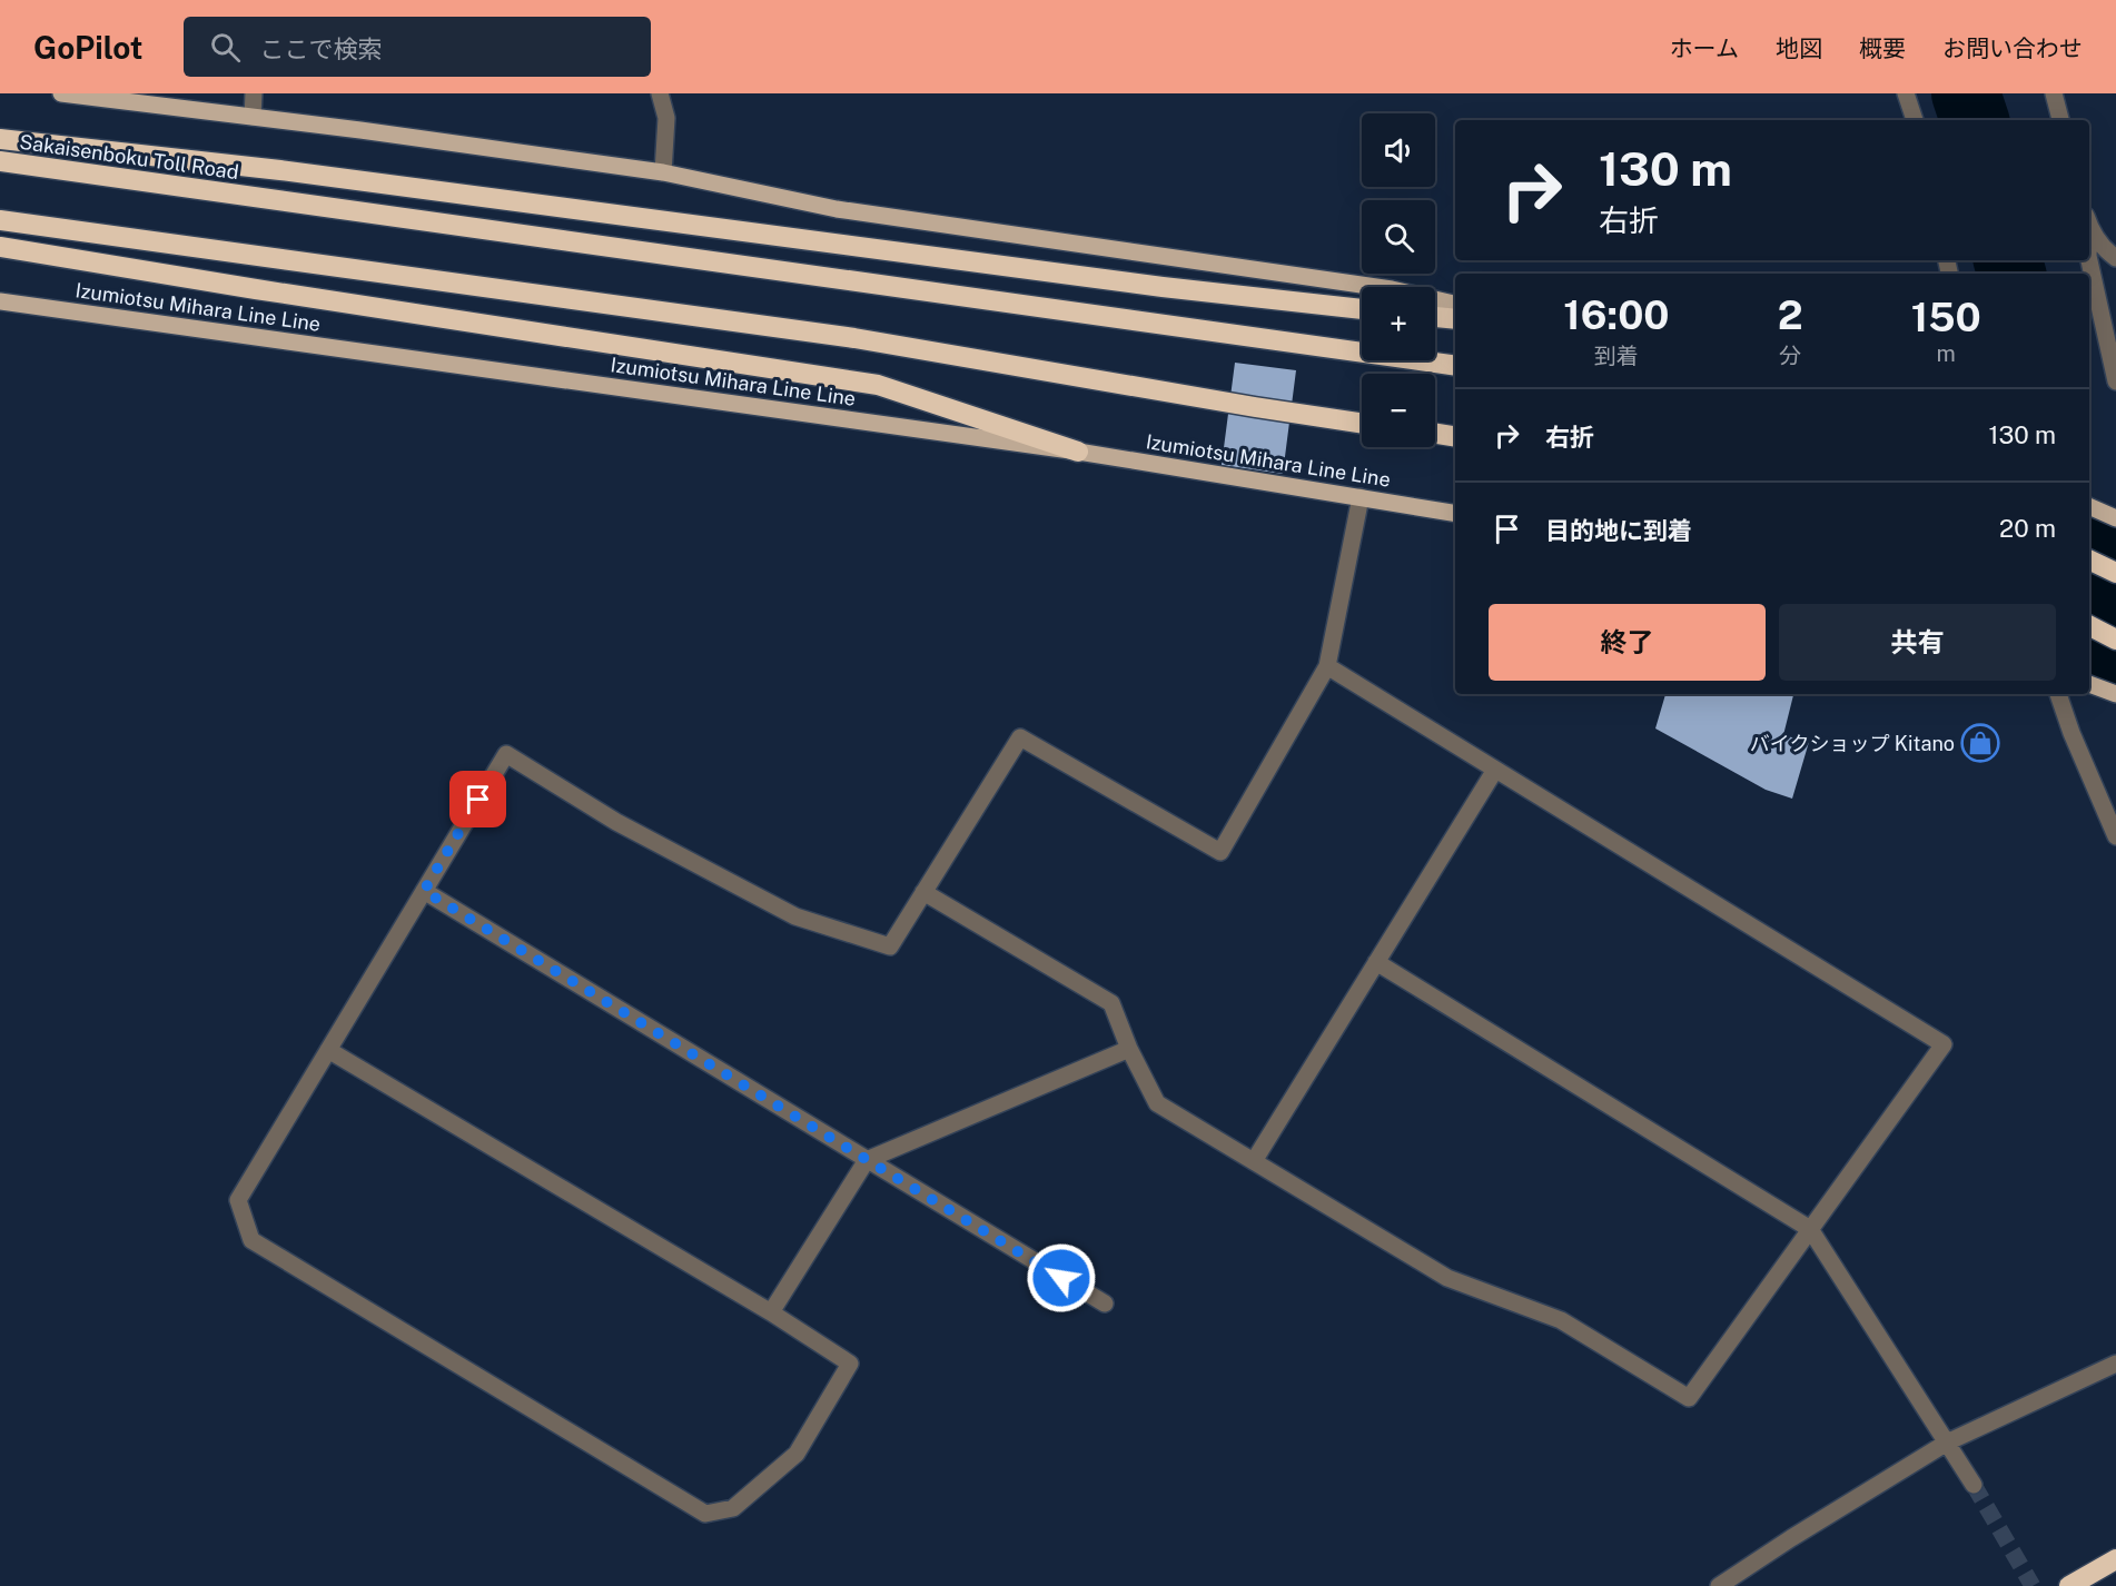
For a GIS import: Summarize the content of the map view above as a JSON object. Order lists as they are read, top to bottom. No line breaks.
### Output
{"streets":{"highway":["Sakaisenboku Toll Road"],"main road":["Izumiotsu Mihara Line Line"]},"places":{"shop":["バイクショップ Kitano"]},"page":{"header":"GoPilot","search":"ここで検索","nav":["ホーム","地図","概要","お問い合わせ"],"map_buttons":["+","−"],"turn":["130 m","右折"],"eta":["16:00","到着","2","分","150","m"],"list":[{"name":"右折","value":"130 m"},{"name":"目的地に到着","value":"20 m"}],"buttons":["終了","共有"]}}
